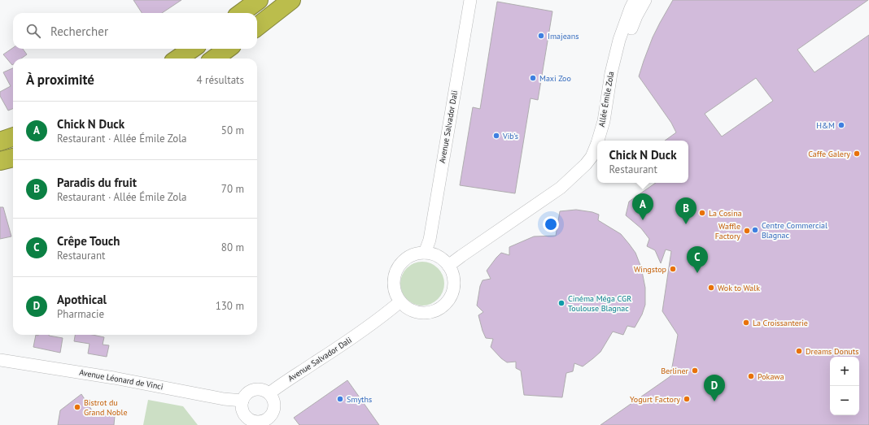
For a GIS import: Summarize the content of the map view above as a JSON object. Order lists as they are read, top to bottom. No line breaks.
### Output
{"streets":{"street":["Allée Émile Zola","Avenue Salvador Dali","Avenue Léonard de Vinci"]},"crossings":[["Allée Émile Zola","Avenue Salvador Dali"],["Avenue Salvador Dali","Avenue Léonard de Vinci"]],"places":["Imajeans","Maxi Zoo","H&M","Vib's","Caffe Galery","La Cosina","Centre Commercial Blagnac","Waffle Factory","Wingstop","Wok to Walk","Cinéma Méga CGR Toulouse Blagnac","La Croissanterie","Dreams Donuts","Berliner","Pokawa","Smyths","Yogurt Factory","Bistrot du Grand Noble"],"page":{"search":"Rechercher","heading":["À proximité","4 résultats"],"list":[{"mark":"A","name":"Chick N Duck","note":"Restaurant · Allée Émile Zola","value":"50 m"},{"mark":"B","name":"Paradis du fruit","note":"Restaurant · Allée Émile Zola","value":"70 m"},{"mark":"C","name":"Crêpe Touch","note":"Restaurant","value":"80 m"},{"mark":"D","name":"Apothical","note":"Pharmacie","value":"130 m"}],"popup":["Chick N Duck","Restaurant"],"pins":["A","B","C","D"],"map_buttons":["+","−"]}}
